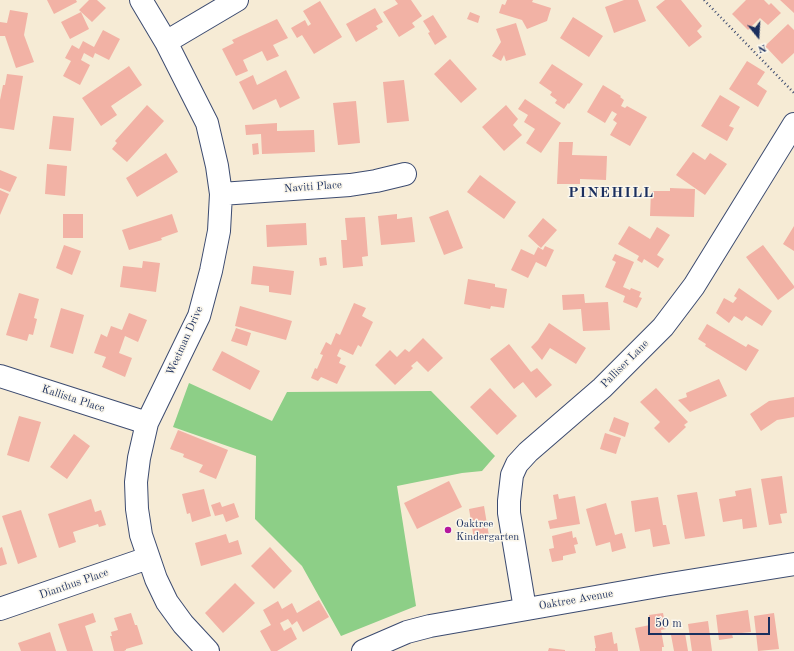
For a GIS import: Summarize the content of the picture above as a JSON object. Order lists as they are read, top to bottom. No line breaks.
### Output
{"streets":{"street":["Naviti Place","Weetman Drive","Palliser Lane","Kallista Place","Dianthus Place","Oaktree Avenue"]},"crossings":[["Naviti Place","Weetman Drive"],["Weetman Drive","Kallista Place"],["Weetman Drive","Dianthus Place"],["Palliser Lane","Oaktree Avenue"]],"districts":["PINEHILL"],"places":["Oaktree Kindergarten"],"scale_bar":"50 m","north":"bottom"}
